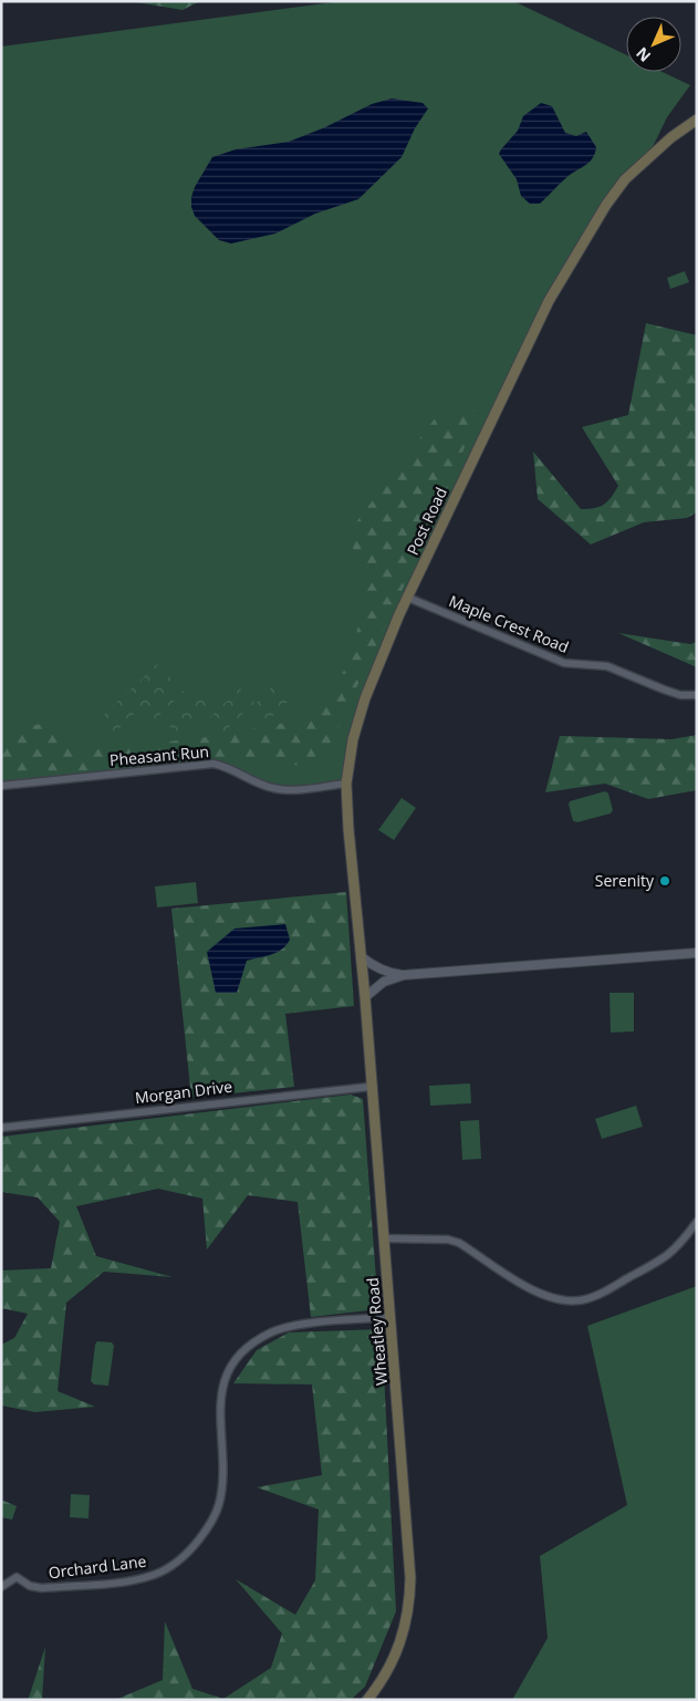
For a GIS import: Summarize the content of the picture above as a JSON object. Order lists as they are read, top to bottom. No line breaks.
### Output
{"streets":{"main road":["Post Road","Wheatley Road"],"street":["Maple Crest Road","Pheasant Run","Morgan Drive","Orchard Lane"]},"crossings":[["Post Road","Maple Crest Road"],["Post Road","Pheasant Run"],["Post Road","Wheatley Road"],["Morgan Drive","Wheatley Road"],["Wheatley Road","Orchard Lane"]],"places":["Serenity"],"north":"bottom left"}
